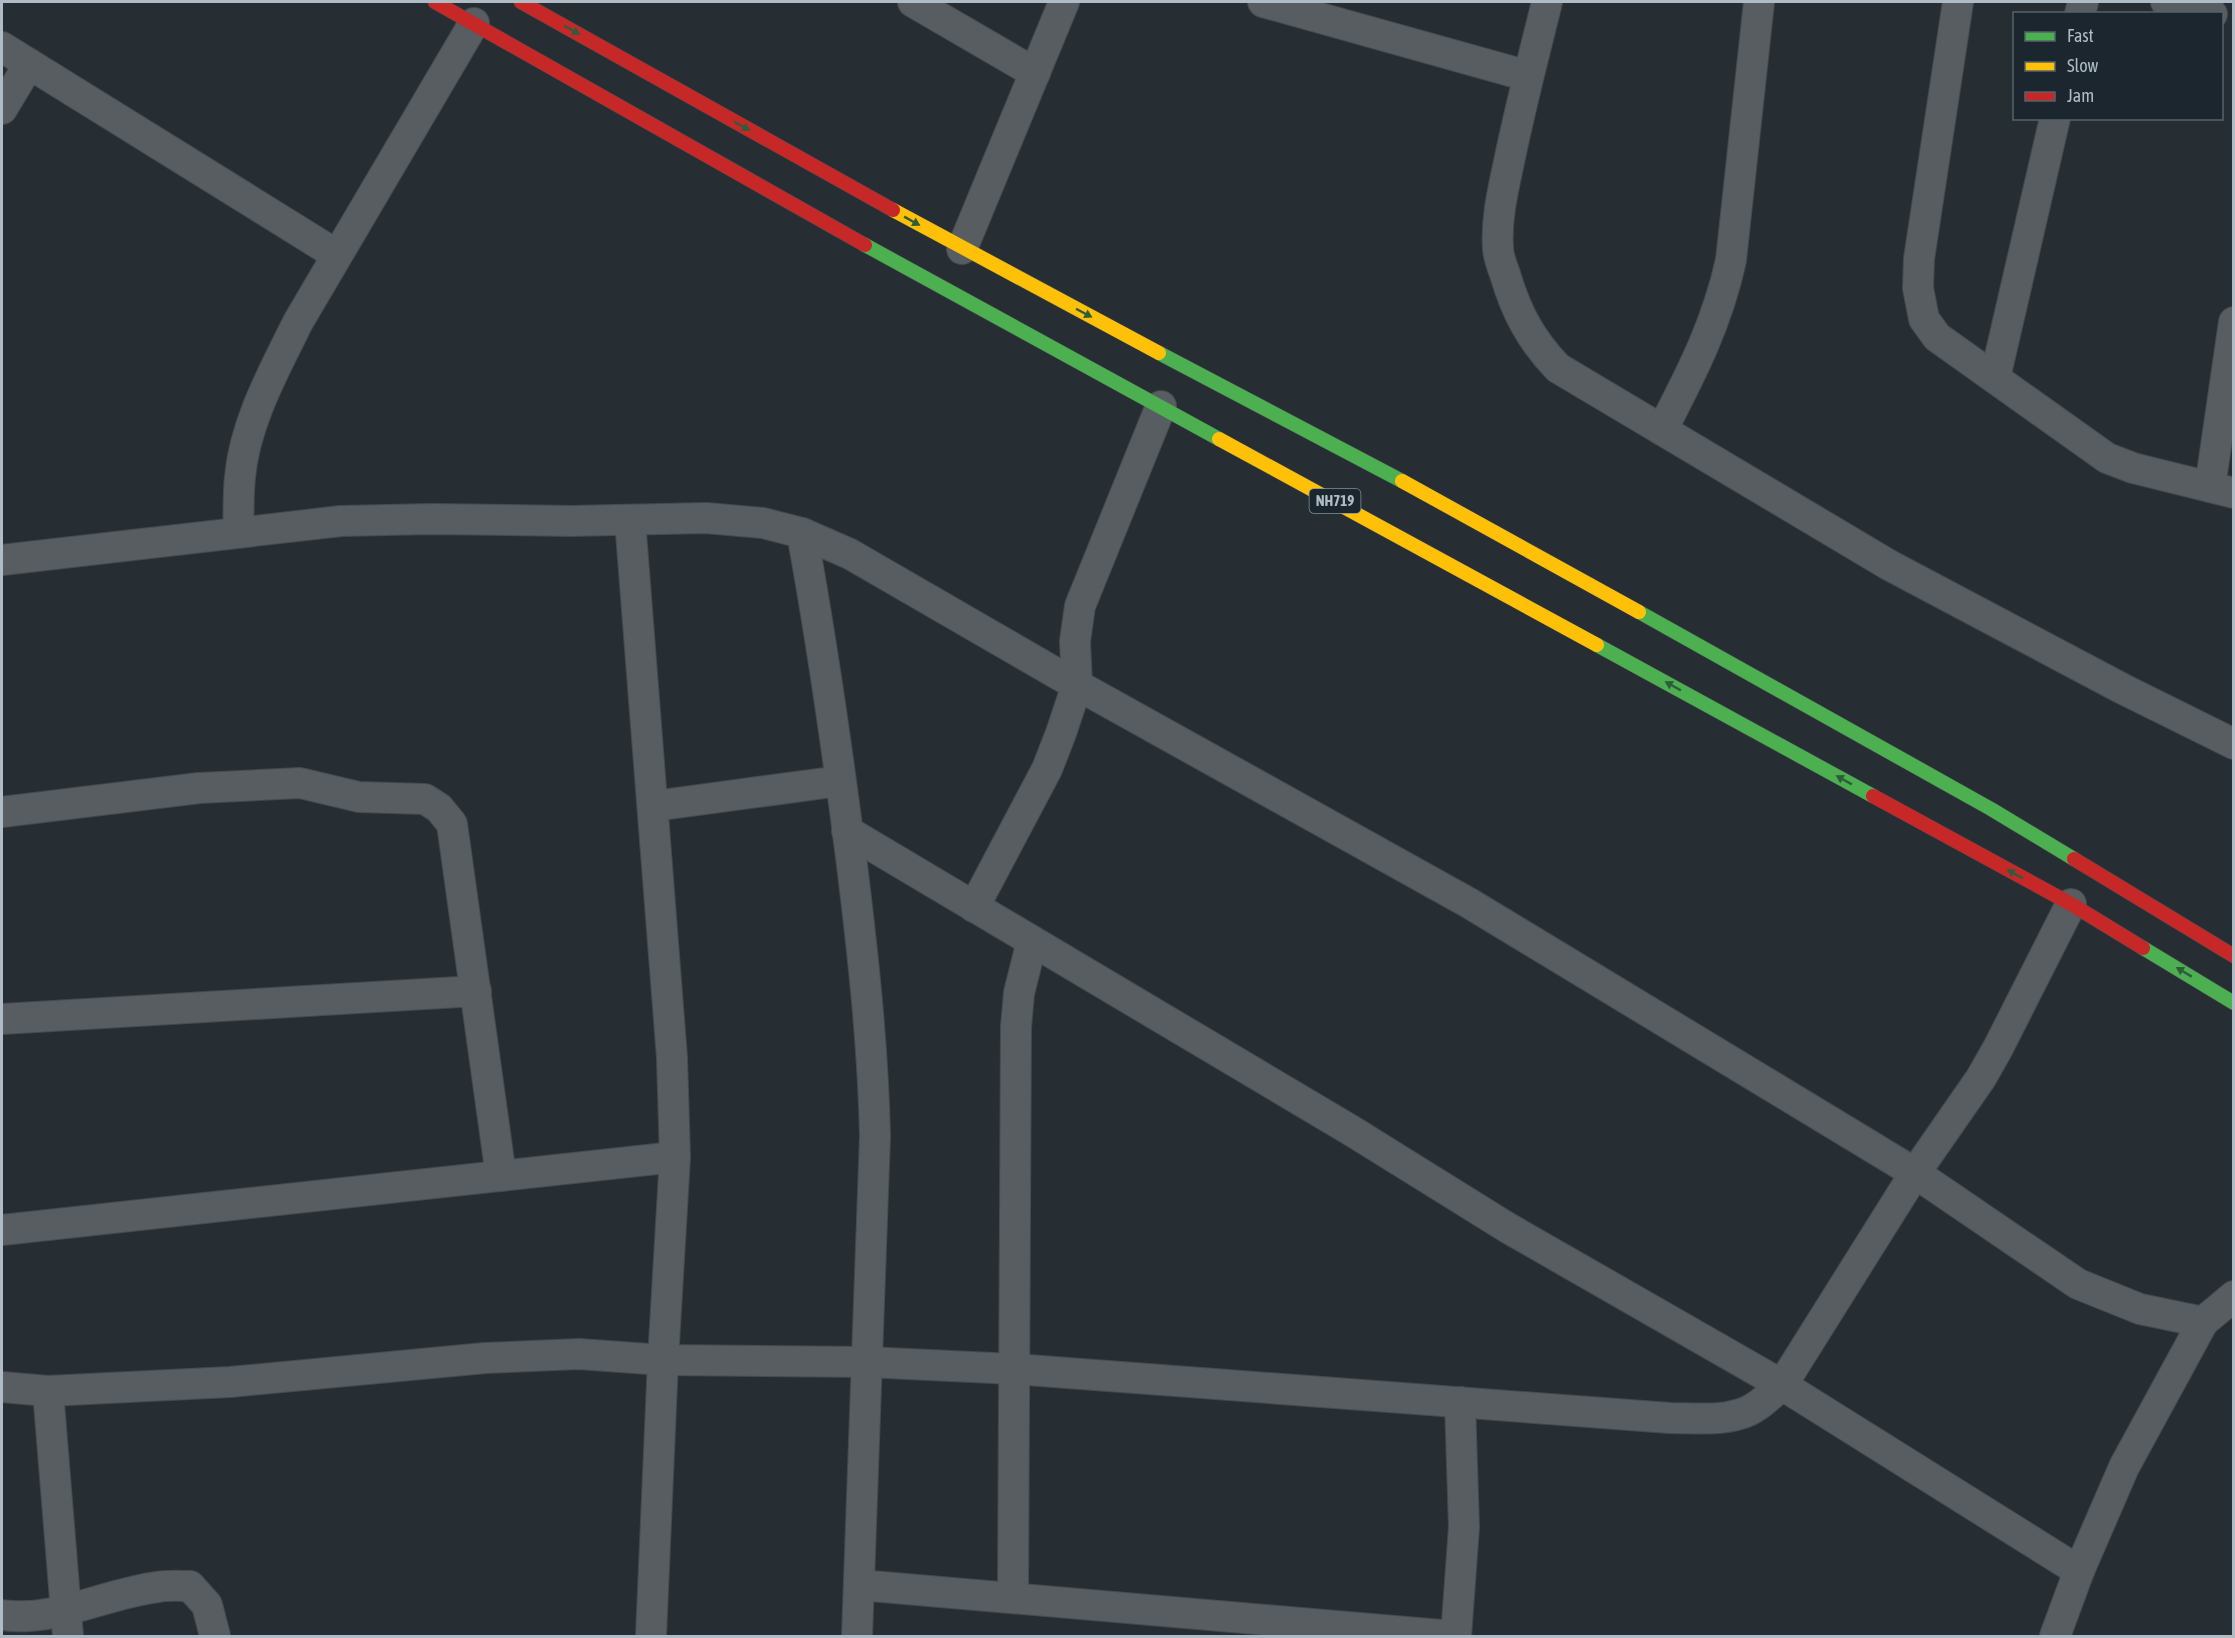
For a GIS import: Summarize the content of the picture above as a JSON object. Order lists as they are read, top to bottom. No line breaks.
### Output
{"streets":{"highway":["NH719"]},"legend":["Fast","Slow","Jam"]}
